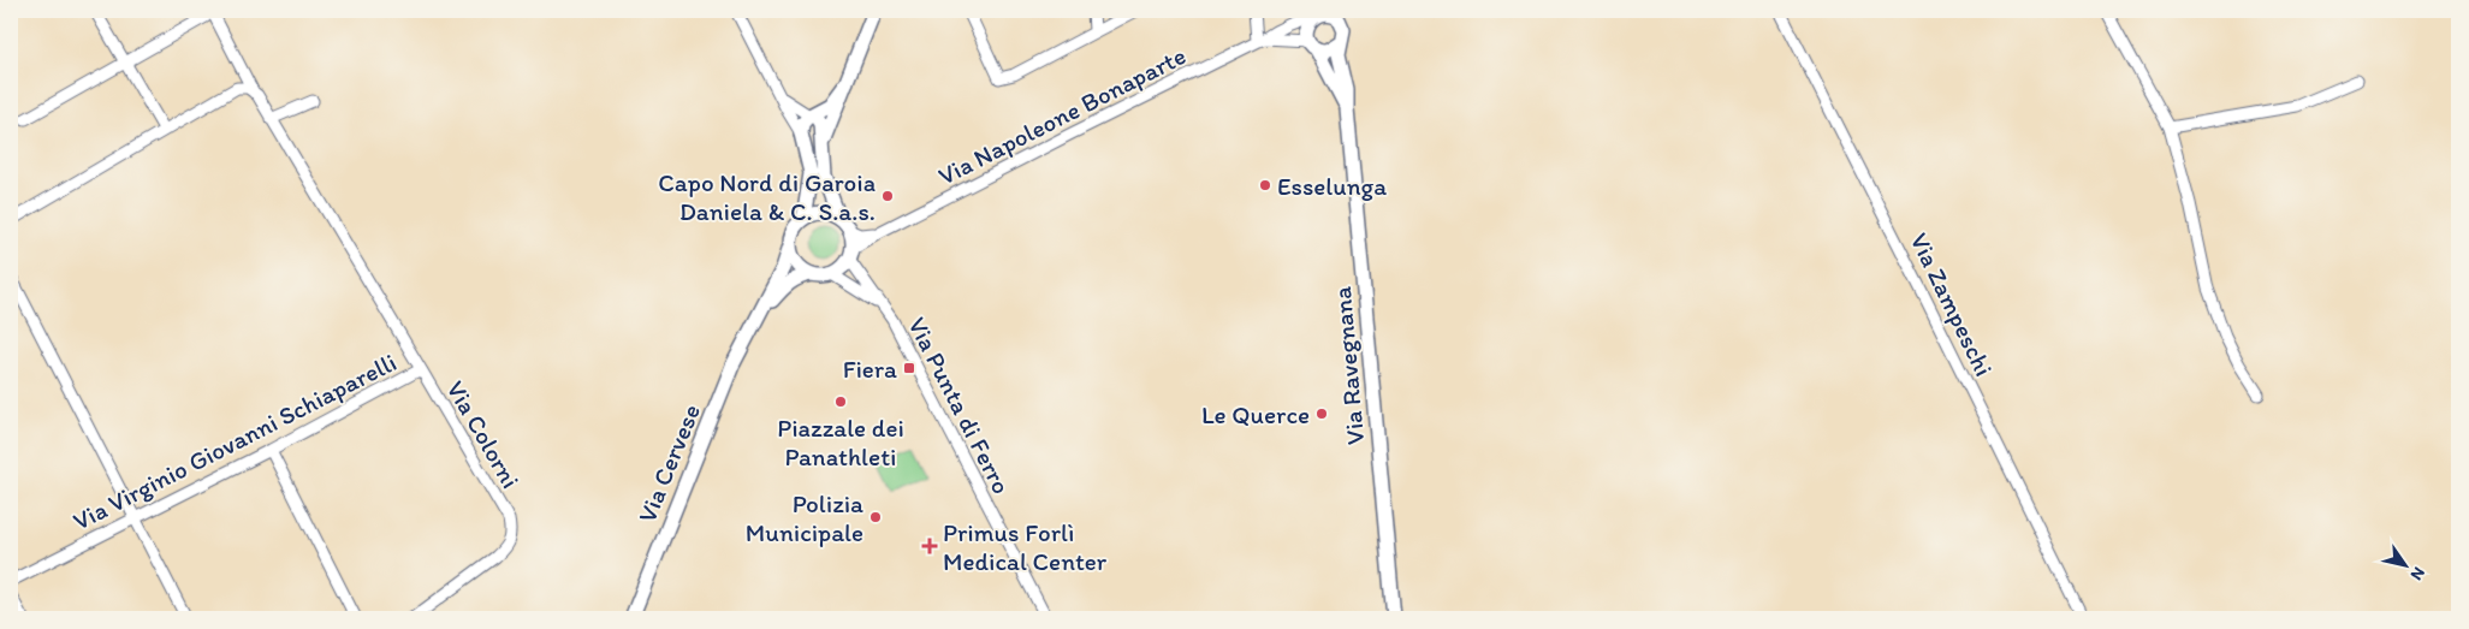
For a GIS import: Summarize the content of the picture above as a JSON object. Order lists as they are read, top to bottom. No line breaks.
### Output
{"streets":{"main road":["Via Ravegnana","Via Cervese"],"street":["Via Napoleone Bonaparte","Via Zampeschi","Via Punta di Ferro","Via Colorni","Via Virginio Giovanni Schiaparelli"]},"crossings":[["Via Napoleone Bonaparte","Via Ravegnana"],["Via Napoleone Bonaparte","Via Punta di Ferro"],["Via Napoleone Bonaparte","Via Cervese"],["Via Punta di Ferro","Via Cervese"],["Via Colorni","Via Virginio Giovanni Schiaparelli"]],"places":{"other":["Esselunga","Capo Nord di Garoia Daniela & C. S.a.s.","Piazzale dei Panathleti","Le Querce","Polizia Municipale"],"transit":["Fiera"],"health":["Primus Forlì Medical Center"]},"north":"bottom right"}
